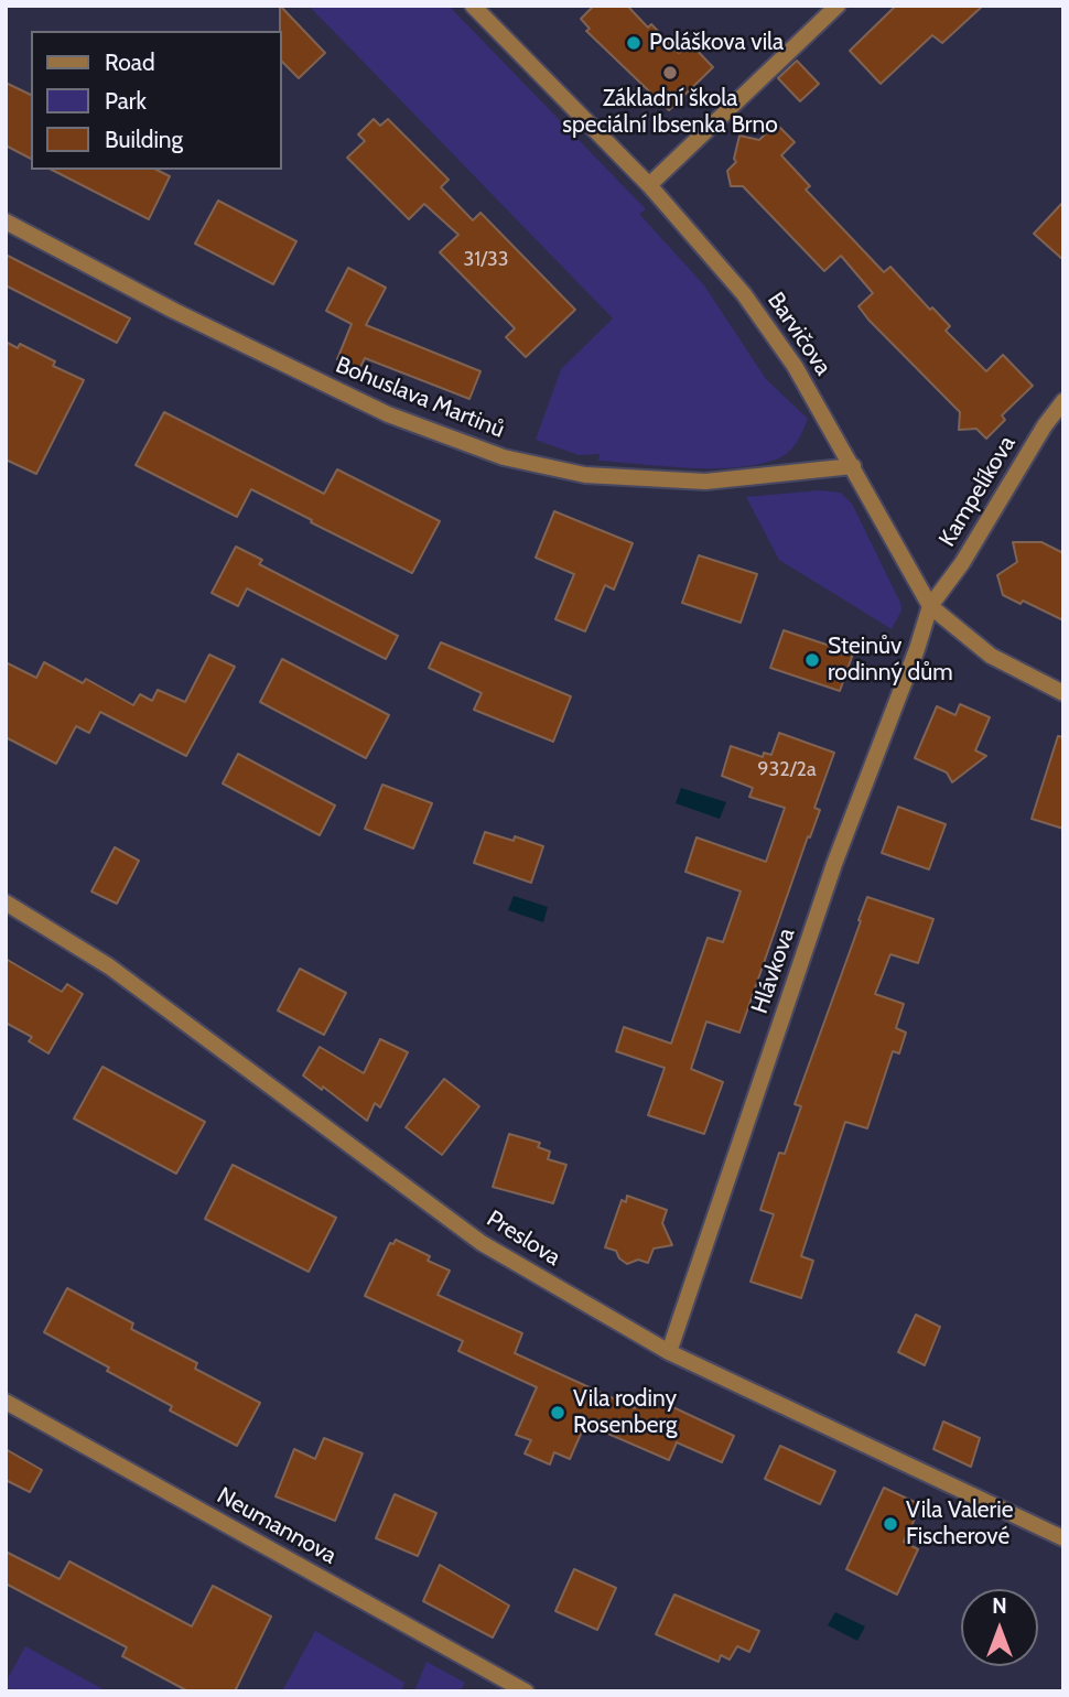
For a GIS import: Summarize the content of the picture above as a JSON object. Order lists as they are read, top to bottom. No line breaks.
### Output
{"streets":{"street":["Barvičova","Bohuslava Martinů","Kampelíkova","Hlávkova","Preslova","Neumannova"]},"crossings":[["Barvičova","Bohuslava Martinů"],["Barvičova","Kampelíkova"],["Barvičova","Hlávkova"],["Kampelíkova","Hlávkova"],["Hlávkova","Preslova"]],"places":["Poláškova vila","Základní škola speciální Ibsenka Brno","Steinův rodinný dům","Vila rodiny Rosenberg","Vila Valerie Fischerové"],"house_numbers":["31/33","932/2a"],"legend":["Road","Park","Building"],"north":"top"}
